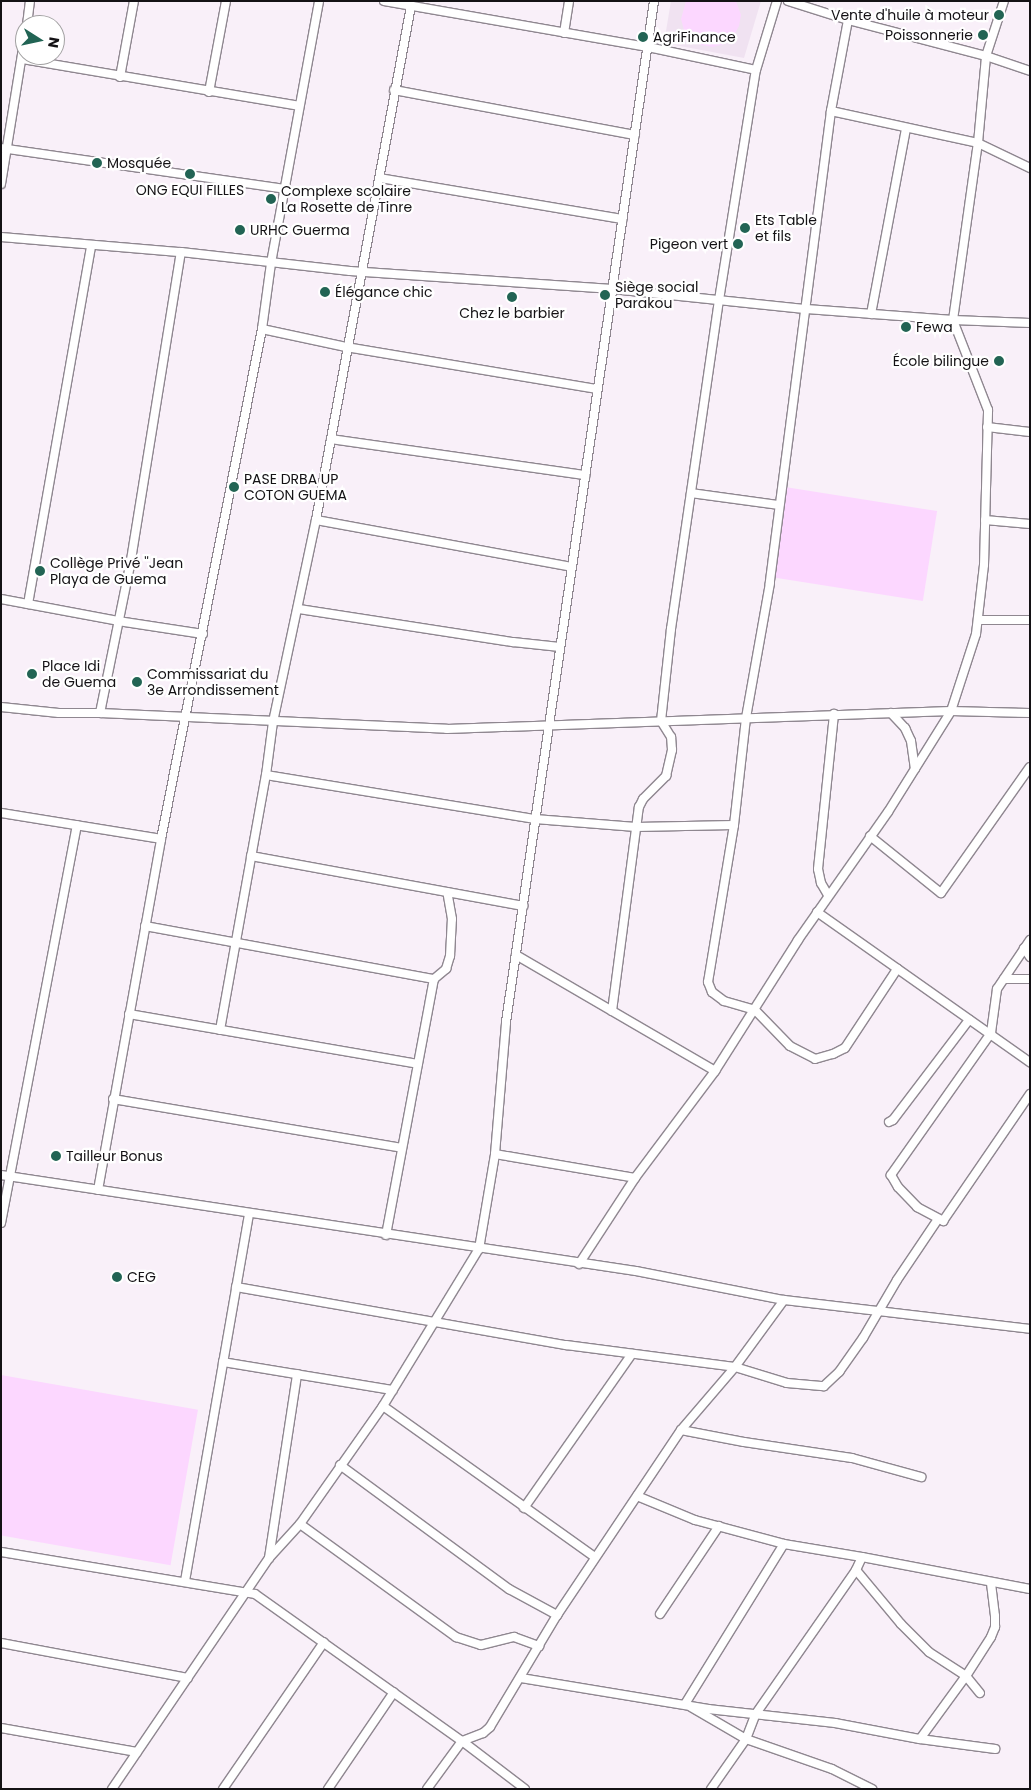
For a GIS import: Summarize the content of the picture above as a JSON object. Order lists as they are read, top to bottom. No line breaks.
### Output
{"places":["Vente d'huile à moteur","Poissonnerie","AgriFinance","Mosquée","ONG EQUI FILLES","Complexe scolaire La Rosette de Tinre","Ets Table et fils","URHC Guerma","Pigeon vert","Élégance chic","Siège social Parakou","Chez le barbier","Fewa","École bilingue","PASE DRBA UP COTON GUEMA","Collège Privé ''Jean Playa de Guema","Place Idi de Guema","Commissariat du 3e Arrondissement","Tailleur Bonus","CEG"],"north":"right"}
